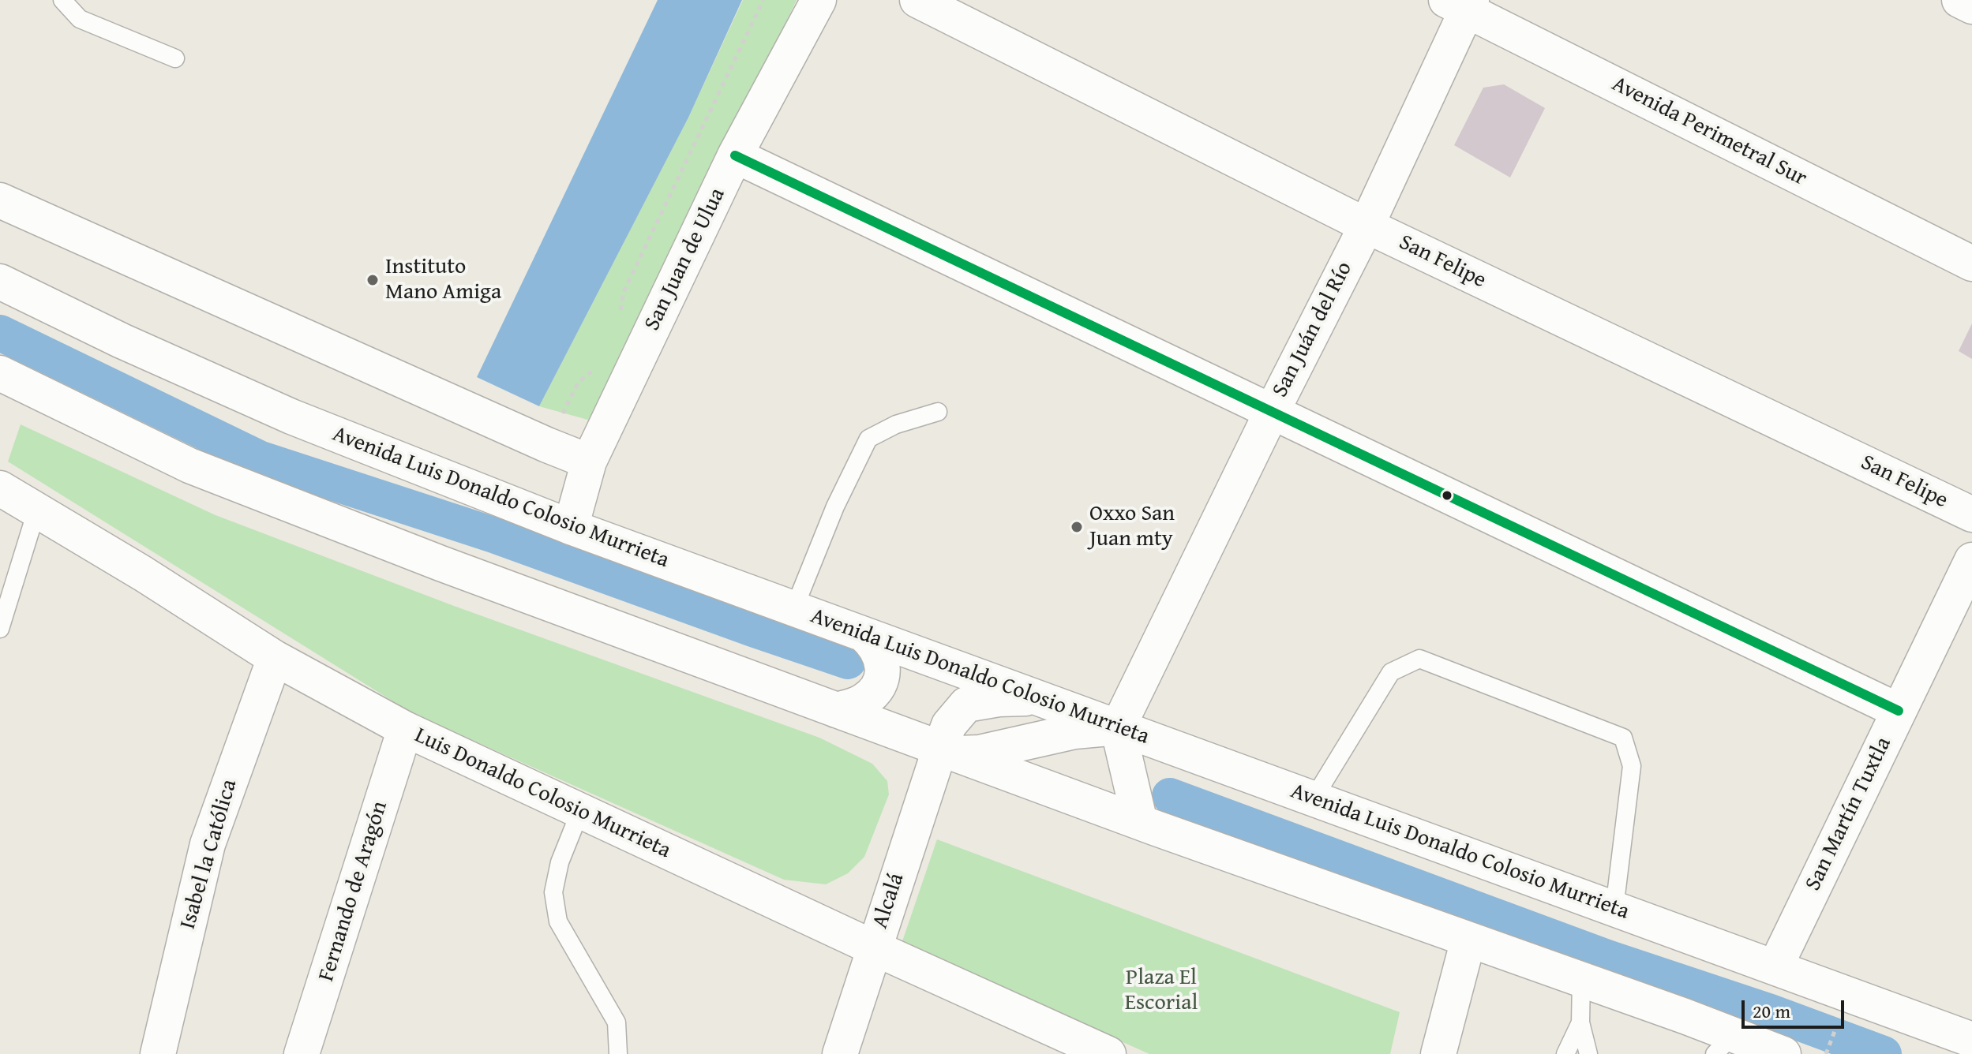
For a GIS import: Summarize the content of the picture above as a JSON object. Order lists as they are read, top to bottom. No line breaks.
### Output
{"streets":{"street":["Avenida Perimetral Sur","San Juan de Ulua","San Felipe","San Juán del Río","Avenida Luis Donaldo Colosio Murrieta","Luis Donaldo Colosio Murrieta","San Martín Tuxtla","Isabel la Católica","Fernando de Aragón","Alcalá"]},"crossings":[["Avenida Perimetral Sur","San Juán del Río"],["San Juan de Ulua","Avenida Luis Donaldo Colosio Murrieta"],["San Felipe","San Juán del Río"],["San Juán del Río","Avenida Luis Donaldo Colosio Murrieta"],["Avenida Luis Donaldo Colosio Murrieta","San Martín Tuxtla"],["Avenida Luis Donaldo Colosio Murrieta","Alcalá"],["Luis Donaldo Colosio Murrieta","Isabel la Católica"],["Luis Donaldo Colosio Murrieta","Fernando de Aragón"],["Luis Donaldo Colosio Murrieta","Alcalá"]],"parks":["Plaza El Escorial"],"places":["Instituto Mano Amiga","Oxxo San Juan mty"],"scale_bar":"20 m"}
